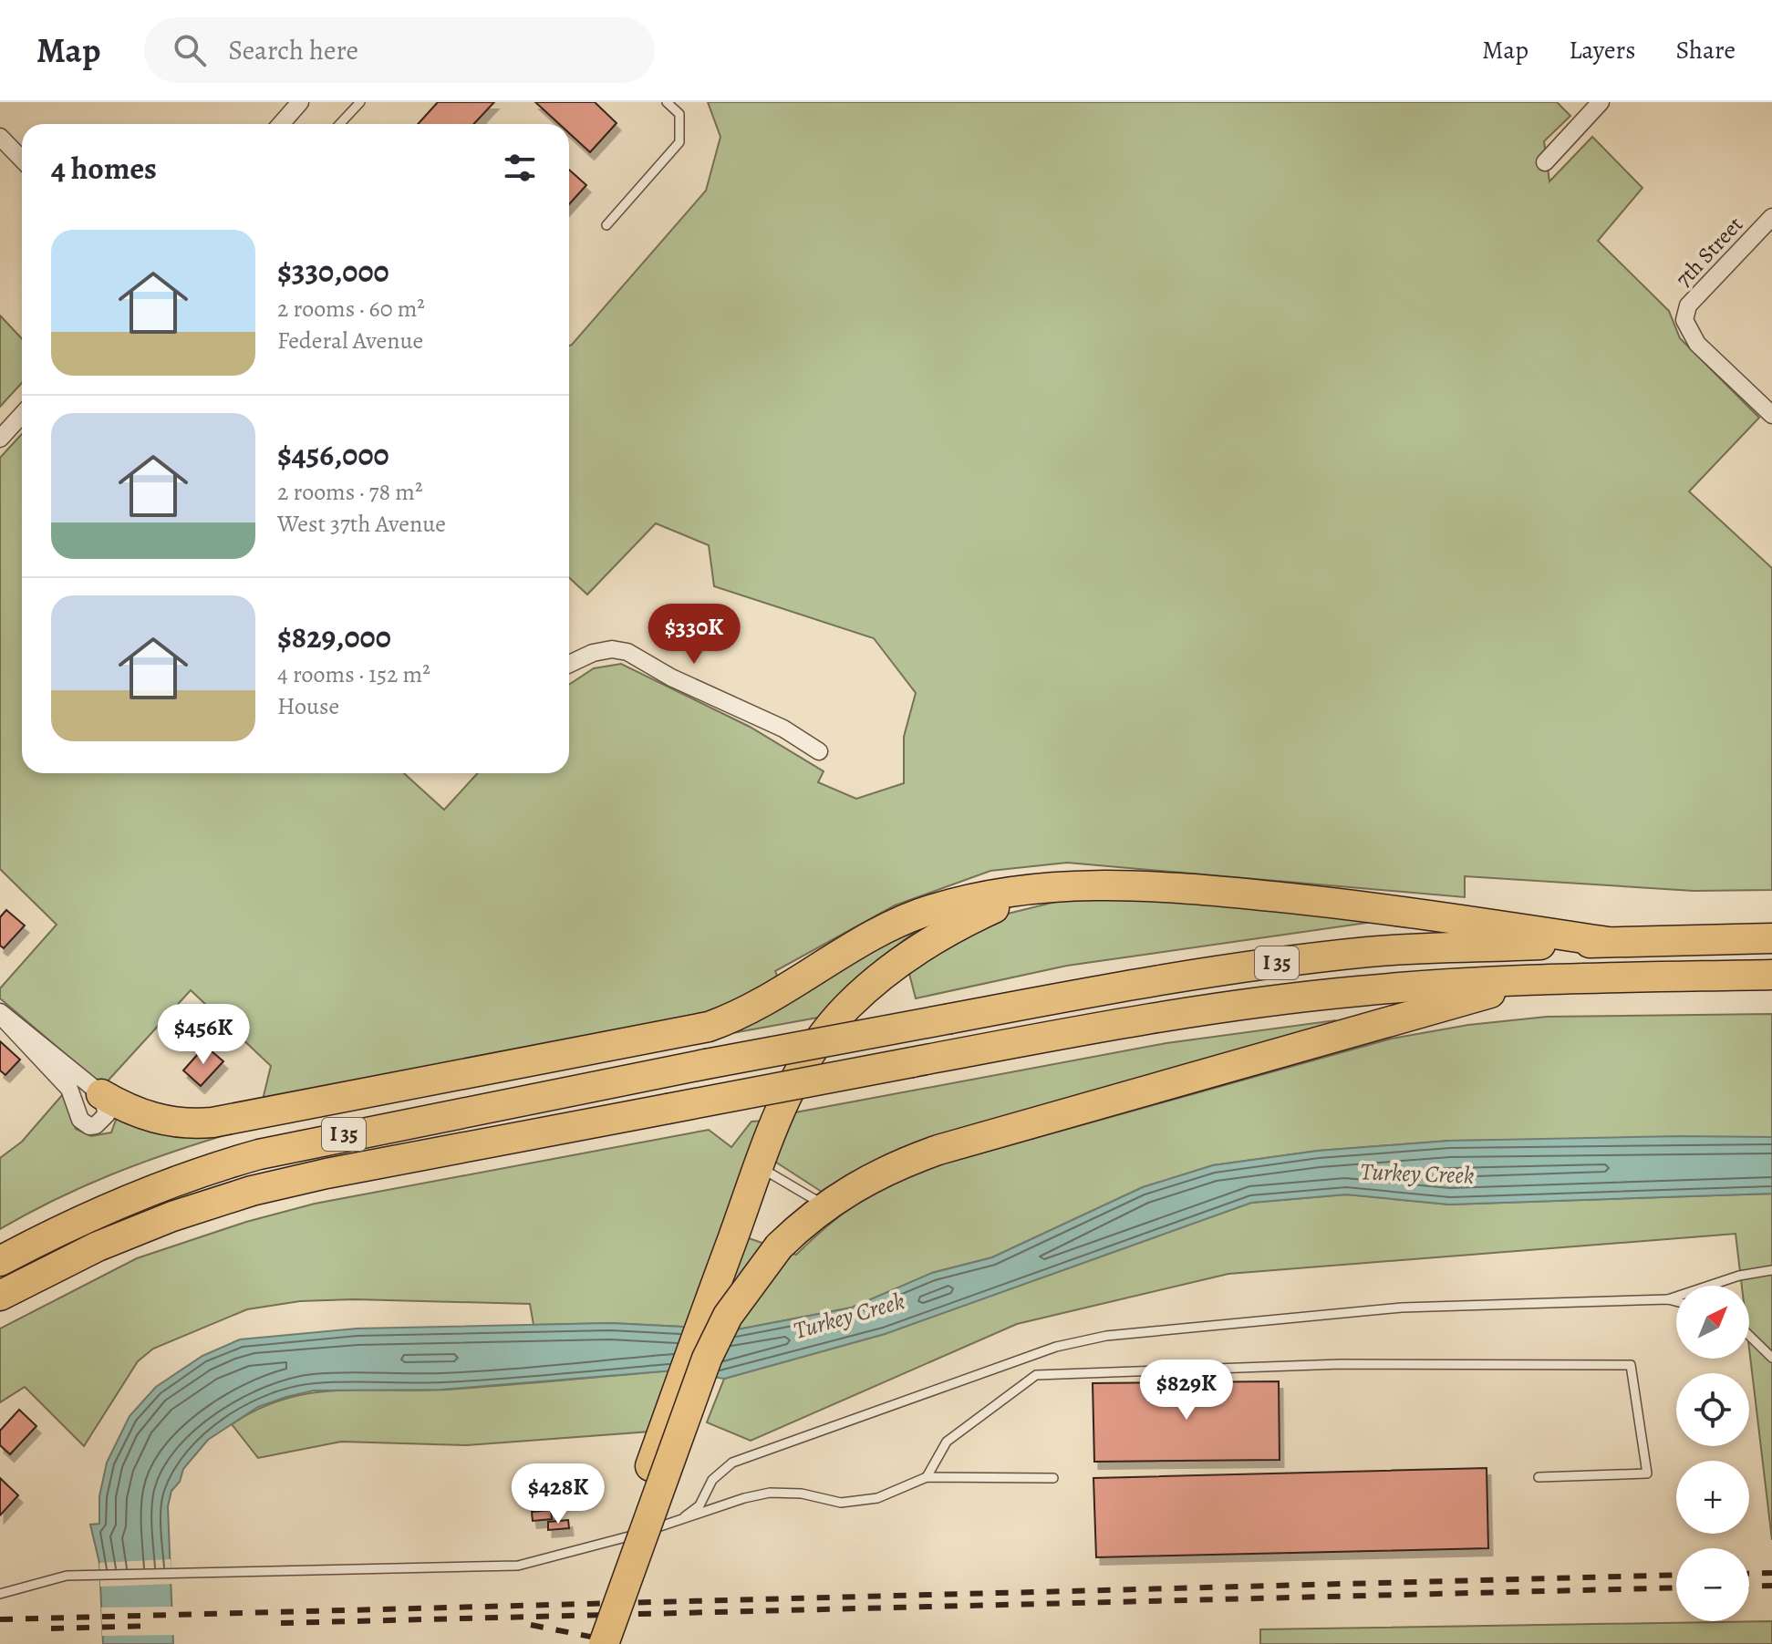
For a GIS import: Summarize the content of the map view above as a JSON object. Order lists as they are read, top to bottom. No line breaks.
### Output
{"streets":{"highway":["I 35"],"street":["7th Street"]},"water":["Turkey Creek"],"north":"top right","page":{"header":"Map","search":"Search here","nav":["Map","Layers","Share"],"heading":"4 homes","list":[{"name":"$330,000","note":"2 rooms · 60 m² · Federal Avenue"},{"name":"$456,000","note":"2 rooms · 78 m² · West 37th Avenue"},{"name":"$829,000","note":"4 rooms · 152 m² · House"}],"price":["$330K","$456K","$829K","$428K"],"map_buttons":["+","−"]}}
